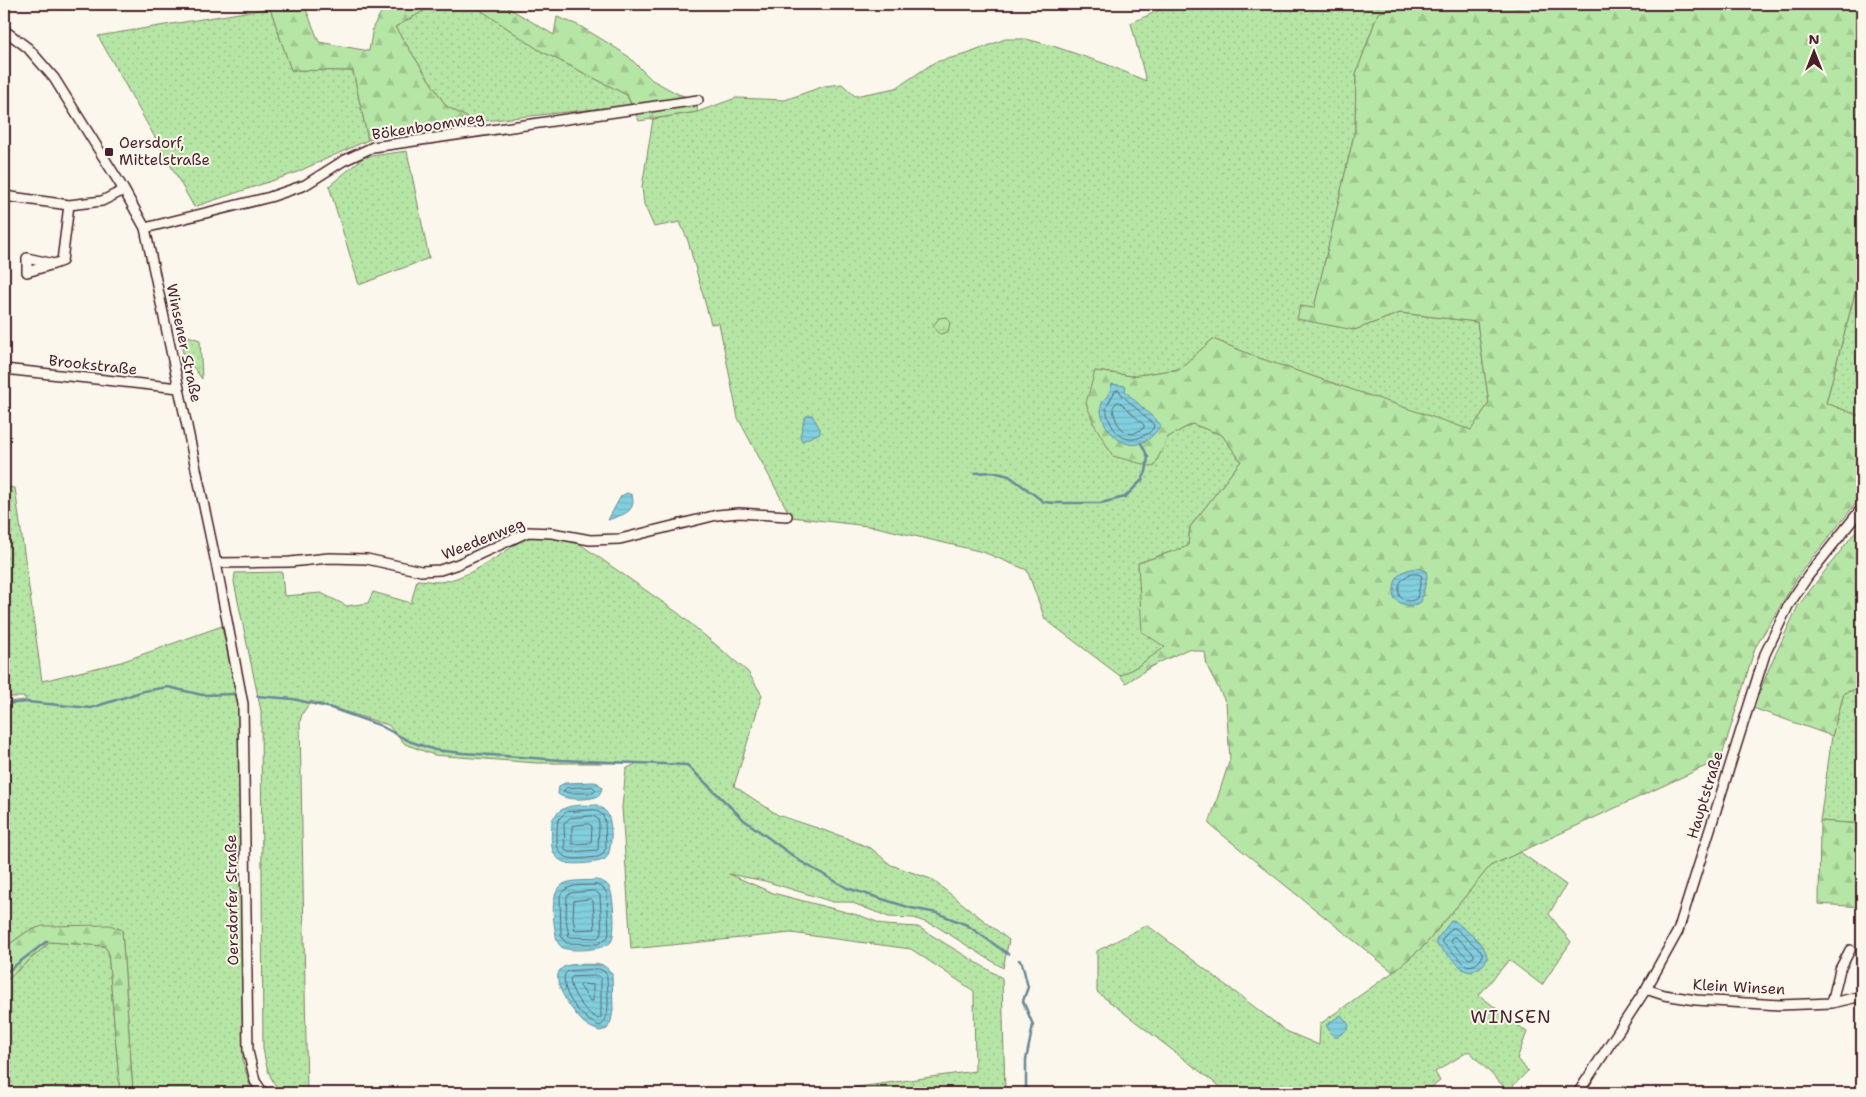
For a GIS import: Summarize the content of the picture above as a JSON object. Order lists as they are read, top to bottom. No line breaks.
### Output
{"streets":{"street":["Bökenboomweg","Winsener Straße","Brookstraße","Weedenweg","Hauptstraße","Oersdorfer Straße","Klein Winsen"]},"crossings":[["Bökenboomweg","Winsener Straße"],["Winsener Straße","Brookstraße"],["Winsener Straße","Weedenweg"],["Winsener Straße","Oersdorfer Straße"],["Hauptstraße","Klein Winsen"]],"districts":["WINSEN"],"places":{"transit":["Oersdorf, Mittelstraße"]},"north":"top"}
